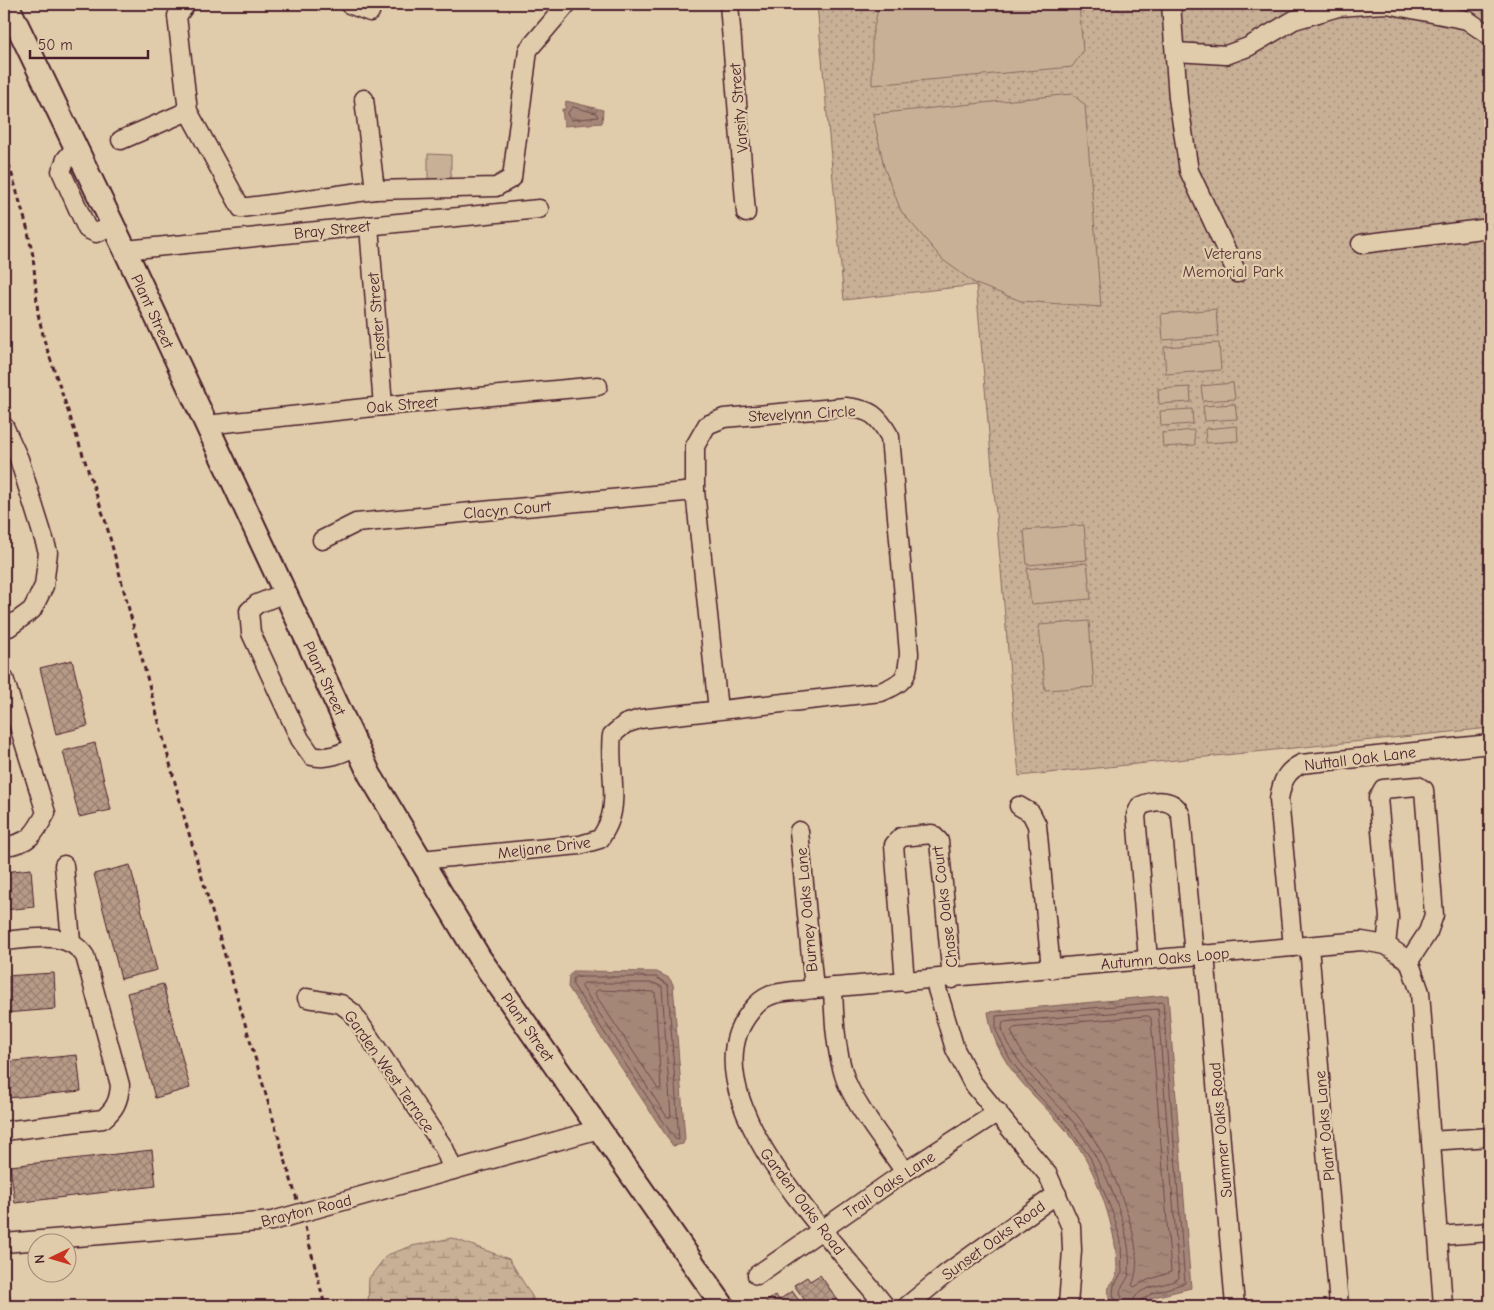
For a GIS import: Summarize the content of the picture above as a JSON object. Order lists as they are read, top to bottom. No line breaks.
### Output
{"streets":{"main road":["Plant Street"],"street":["Varsity Street","Bray Street","Foster Street","Oak Street","Stevelynn Circle","Clacyn Court","Nuttall Oak Lane","Meljane Drive","Chase Oaks Court","Burney Oaks Lane","Autumn Oaks Loop","Garden West Terrace","Plant Oaks Lane","Summer Oaks Road","Trail Oaks Lane","Garden Oaks Road","Brayton Road","Sunset Oaks Road"]},"crossings":[["Bray Street","Plant Street"],["Bray Street","Foster Street"],["Plant Street","Oak Street"],["Plant Street","Meljane Drive"],["Plant Street","Brayton Road"],["Foster Street","Oak Street"],["Stevelynn Circle","Clacyn Court"],["Stevelynn Circle","Meljane Drive"],["Nuttall Oak Lane","Autumn Oaks Loop"],["Nuttall Oak Lane","Plant Oaks Lane"],["Chase Oaks Court","Autumn Oaks Loop"],["Chase Oaks Court","Garden Oaks Road"],["Burney Oaks Lane","Garden Oaks Road"],["Autumn Oaks Loop","Plant Oaks Lane"],["Autumn Oaks Loop","Summer Oaks Road"],["Autumn Oaks Loop","Garden Oaks Road"],["Garden West Terrace","Brayton Road"],["Trail Oaks Lane","Garden Oaks Road"]],"parks":["Veterans Memorial Park"],"scale_bar":"50 m","north":"left"}
